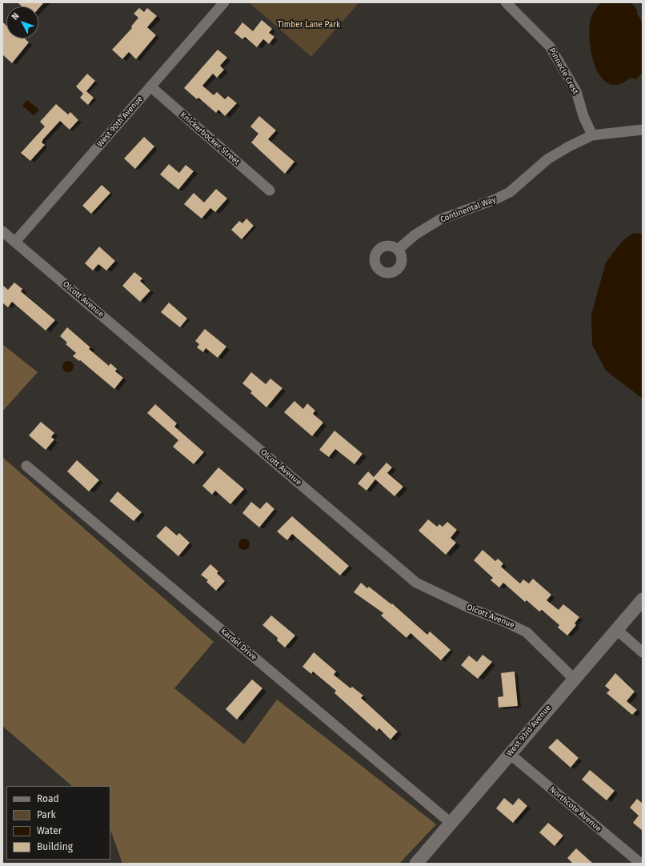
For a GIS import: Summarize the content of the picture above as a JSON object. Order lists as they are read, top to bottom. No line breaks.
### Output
{"streets":{"street":["Pinnacle Crest","West 90th Avenue","Knickerbocker Street","Continental Way","Olcott Avenue","Kardel Drive","West 93rd Avenue","Northcote Avenue"]},"crossings":[["Pinnacle Crest","Continental Way"],["West 90th Avenue","Knickerbocker Street"],["West 90th Avenue","Olcott Avenue"],["Olcott Avenue","West 93rd Avenue"],["Kardel Drive","West 93rd Avenue"],["West 93rd Avenue","Northcote Avenue"]],"parks":["Timber Lane Park"],"legend":["Road","Park","Water","Building"],"north":"top left"}
